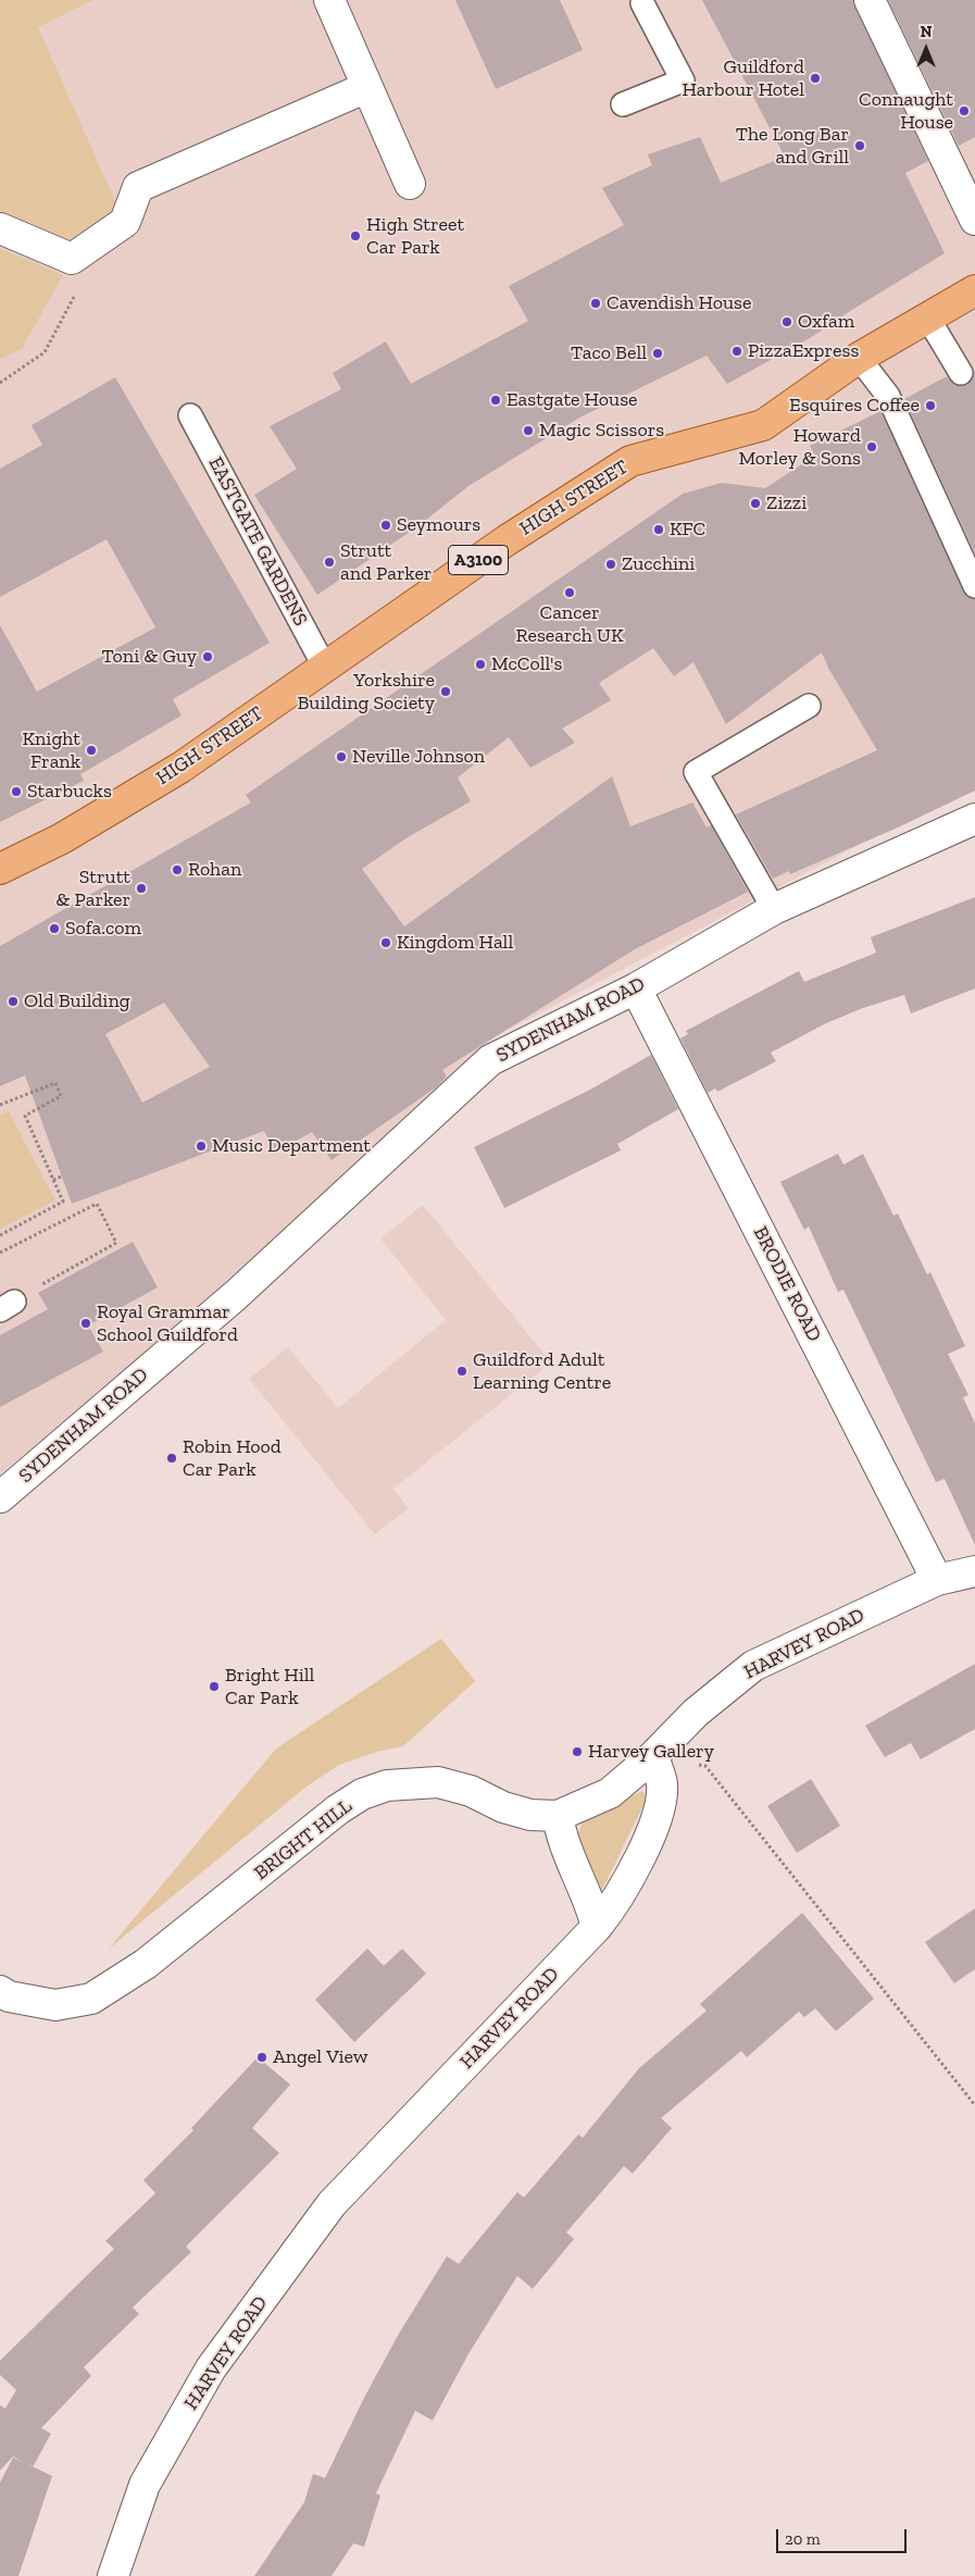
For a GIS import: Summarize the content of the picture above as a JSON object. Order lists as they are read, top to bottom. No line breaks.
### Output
{"streets":{"main road":["HIGH STREET","A3100"],"street":["SYDENHAM ROAD","BRODIE ROAD","HARVEY ROAD","BRIGHT HILL"],"lane":["EASTGATE GARDENS"]},"crossings":[["HIGH STREET","EASTGATE GARDENS"],["SYDENHAM ROAD","BRODIE ROAD"],["BRODIE ROAD","HARVEY ROAD"],["HARVEY ROAD","BRIGHT HILL"]],"places":["Guildford Harbour Hotel","Connaught House","The Long Bar and Grill","High Street Car Park","Cavendish House","Oxfam","PizzaExpress","Taco Bell","Eastgate House","Esquires Coffee","Magic Scissors","Howard Morley & Sons","Zizzi","Seymours","KFC","Strutt and Parker","Zucchini","Cancer Research UK","Toni & Guy","McColl's","Yorkshire Building Society","Knight Frank","Neville Johnson","Starbucks","Rohan","Strutt & Parker","Sofa.com","Kingdom Hall","Old Building","Music Department","Royal Grammar School Guildford","Guildford Adult Learning Centre","Robin Hood Car Park","Bright Hill Car Park","Harvey Gallery","Angel View"],"scale_bar":"20 m","north":"top"}
